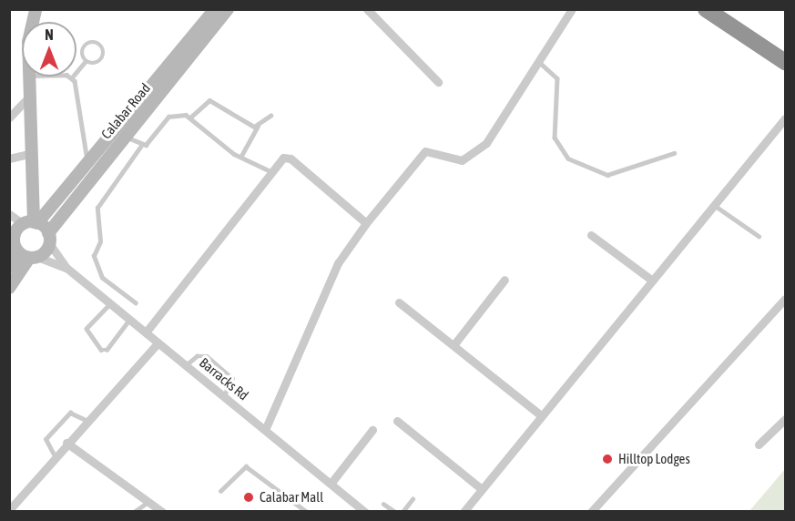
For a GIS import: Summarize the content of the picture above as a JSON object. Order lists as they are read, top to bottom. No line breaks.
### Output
{"streets":{"main road":["Calabar Road"],"street":["Barracks Rd"]},"crossings":[["Calabar Road","Barracks Rd"]],"places":["Hilltop Lodges","Calabar Mall"],"north":"top"}
